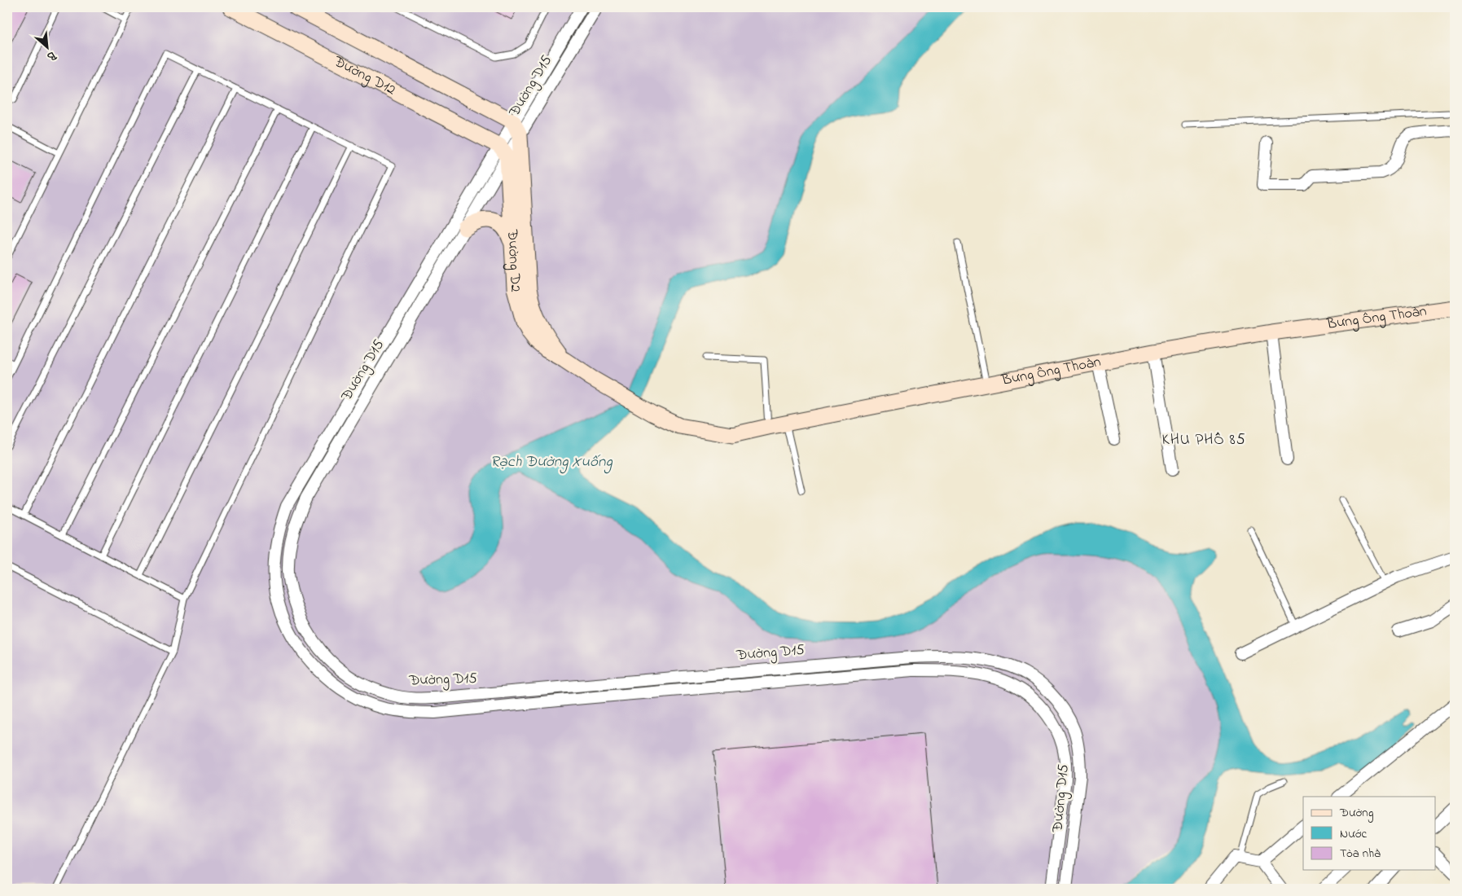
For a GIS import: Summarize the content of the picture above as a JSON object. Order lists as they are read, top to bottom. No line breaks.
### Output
{"streets":{"street":["Đường D12","Đường D15","Đường D2","Bưng Ông Thoàn"]},"crossings":[["Đường D12","Đường D15"],["Đường D12","Đường D2"],["Đường D15","Đường D2"],["Đường D2","Bưng Ông Thoàn"]],"districts":["KHU PHỐ 85"],"water":["Rạch Đường Xuống"],"legend":["Đường","Nước","Tòa nhà"],"north":"bottom right"}
